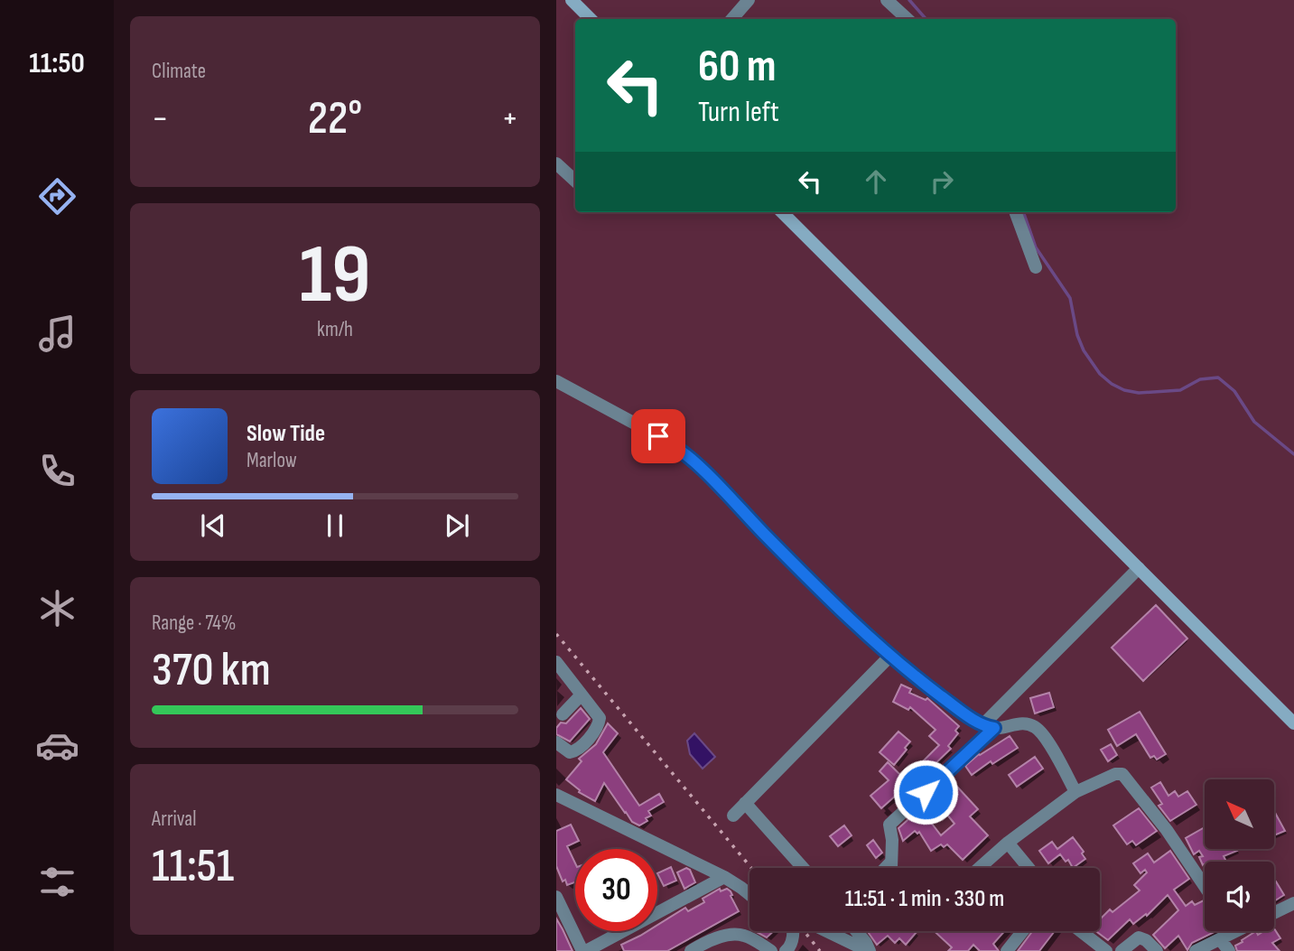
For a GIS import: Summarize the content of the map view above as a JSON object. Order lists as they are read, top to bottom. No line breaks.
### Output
{"north":"top left","page":{"tabs":"11:50","tile":["Climate",["19","km/h"],["Range · 74%","370 km"],["Arrival","11:51"]],"turn":["60 m","Turn left"],"heat":["−","22°","+"],"song":["Slow Tide","Marlow"],"limit":"30","trip":"11:51 · 1 min · 330 m"}}
